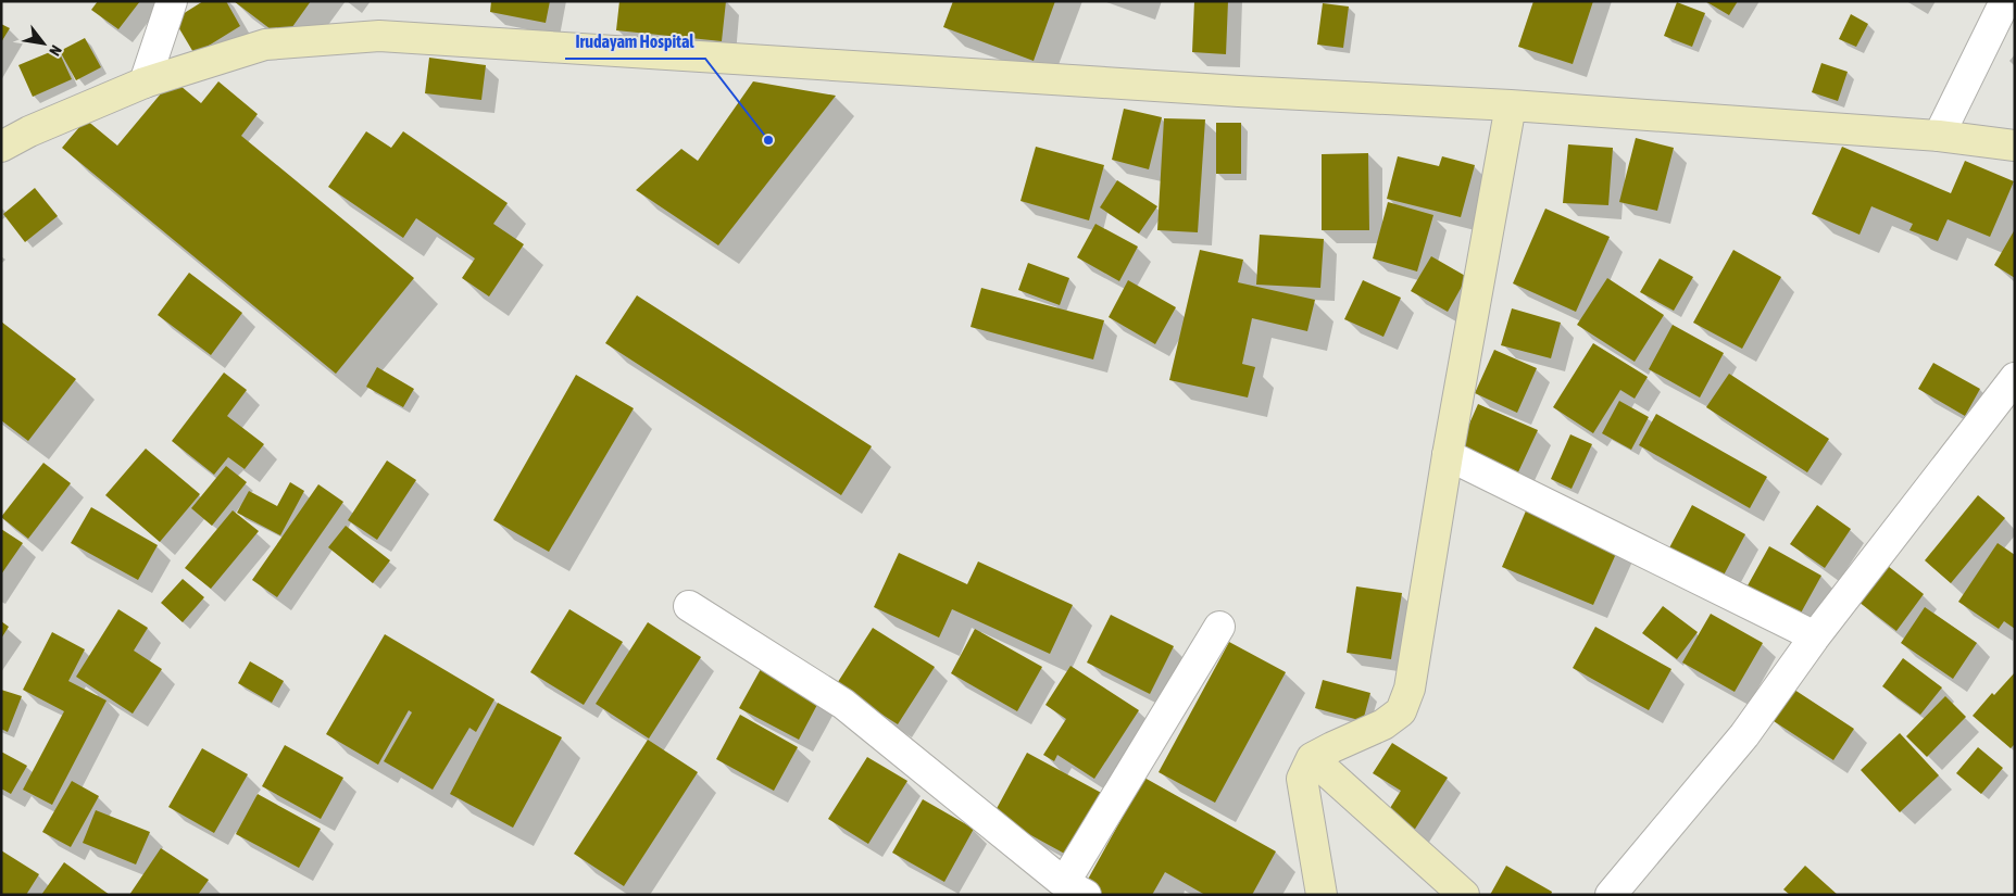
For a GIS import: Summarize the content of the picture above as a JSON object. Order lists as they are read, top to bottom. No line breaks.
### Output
{"places":["Irudayam Hospital"],"north":"bottom right"}
